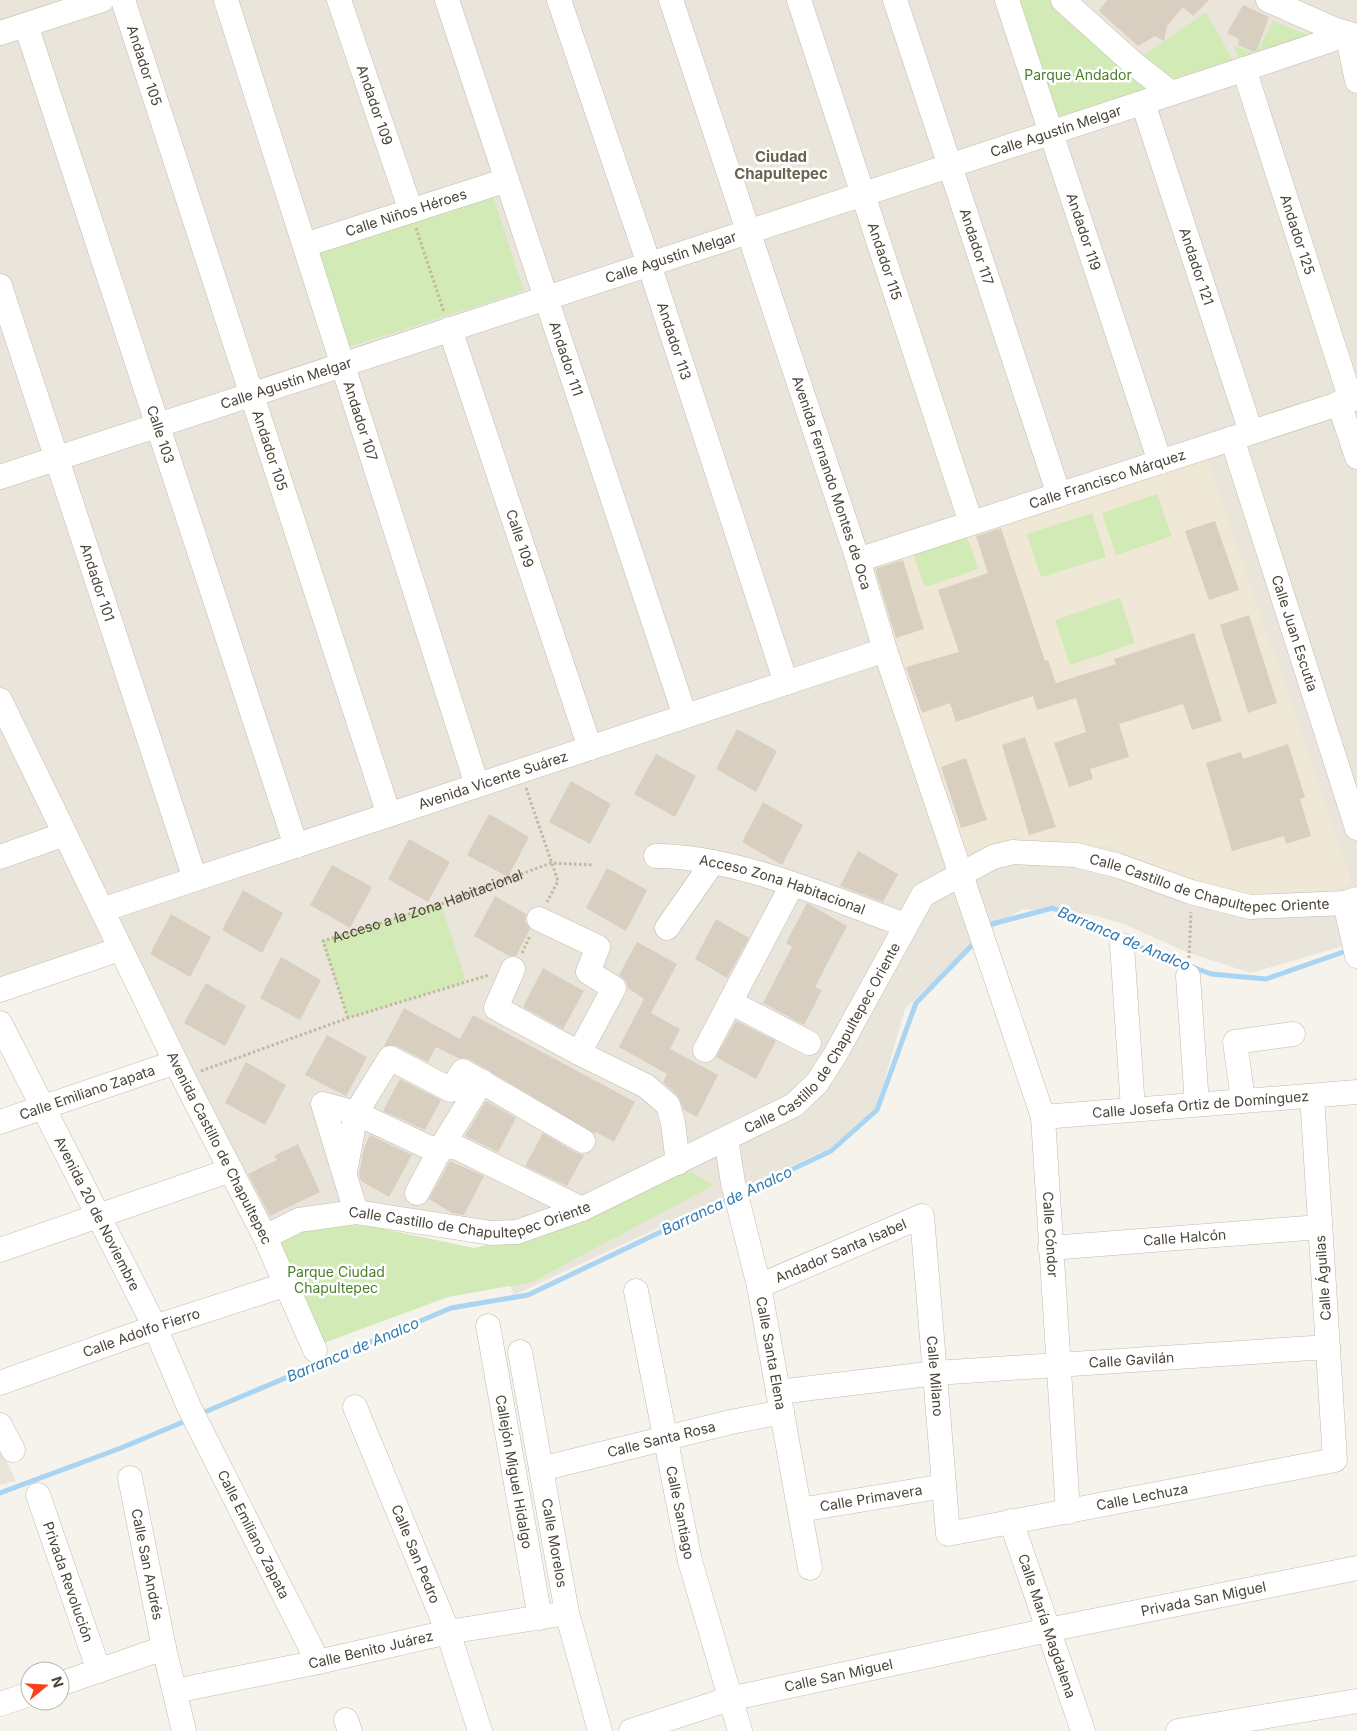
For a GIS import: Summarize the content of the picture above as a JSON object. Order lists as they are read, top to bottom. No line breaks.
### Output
{"streets":{"street":["Andador 105","Andador 109","Calle Agustín Melgar","Calle Niños Héroes","Andador 119","Andador 125","Andador 117","Andador 115","Andador 121","Andador 113","Andador 111","Andador 107","Calle 103","Calle Francisco Márquez","Avenida Fernando Montes de Oca","Calle 109","Andador 101","Calle Juan Escutia","Avenida Vicente Suárez","Calle Castillo de Chapultepec Oriente","Acceso Zona Habitacional","Calle Emiliano Zapata","Calle Josefa Ortiz de Domínguez","Avenida Castillo de Chapultepec","Avenida 20 de Noviembre","Calle Cóndor","Calle Halcón","Andador Santa Isabel","Calle Águilas","Calle Adolfo Fierro","Calle Santa Elena","Calle Gavilán","Calle Milano","Calle Santa Rosa","Callejón Miguel Hidalgo","Calle Primavera","Calle Lechuza","Calle Santiago","Calle Morelos","Calle San Pedro","Calle San Andrés","Privada Revolución","Privada San Miguel","Calle María Magdalena","Calle Benito Juárez","Calle San Miguel"],"path":["Acceso a la Zona Habitacional"]},"crossings":[["Andador 105","Calle Agustín Melgar"],["Andador 105","Avenida Vicente Suárez"],["Andador 109","Calle Niños Héroes"],["Calle Agustín Melgar","Andador 119"],["Calle Agustín Melgar","Andador 125"],["Calle Agustín Melgar","Andador 117"],["Calle Agustín Melgar","Andador 115"],["Calle Agustín Melgar","Andador 121"],["Calle Agustín Melgar","Andador 113"],["Calle Agustín Melgar","Andador 111"],["Calle Agustín Melgar","Andador 107"],["Calle Agustín Melgar","Calle 103"],["Calle Agustín Melgar","Avenida Fernando Montes de Oca"],["Calle Agustín Melgar","Calle 109"],["Calle Agustín Melgar","Andador 101"],["Calle Niños Héroes","Andador 111"],["Calle Niños Héroes","Andador 107"],["Andador 119","Calle Francisco Márquez"],["Andador 125","Calle Francisco Márquez"],["Andador 117","Calle Francisco Márquez"],["Andador 115","Calle Francisco Márquez"],["Andador 121","Calle Francisco Márquez"],["Andador 121","Calle Juan Escutia"],["Andador 113","Avenida Vicente Suárez"],["Andador 111","Avenida Vicente Suárez"],["Andador 107","Avenida Vicente Suárez"],["Calle 103","Avenida Vicente Suárez"],["Calle Francisco Márquez","Avenida Fernando Montes de Oca"],["Calle Francisco Márquez","Calle Juan Escutia"],["Avenida Fernando Montes de Oca","Avenida Vicente Suárez"],["Avenida Fernando Montes de Oca","Calle Castillo de Chapultepec Oriente"],["Avenida Fernando Montes de Oca","Calle Cóndor"],["Calle 109","Avenida Vicente Suárez"],["Andador 101","Avenida Vicente Suárez"],["Avenida Vicente Suárez","Avenida Castillo de Chapultepec"],["Calle Castillo de Chapultepec Oriente","Acceso Zona Habitacional"],["Calle Castillo de Chapultepec Oriente","Avenida Castillo de Chapultepec"],["Calle Castillo de Chapultepec Oriente","Calle Santa Elena"],["Calle Emiliano Zapata","Avenida Castillo de Chapultepec"],["Calle Emiliano Zapata","Avenida 20 de Noviembre"],["Calle Emiliano Zapata","Calle Benito Juárez"],["Calle Josefa Ortiz de Domínguez","Calle Cóndor"],["Calle Josefa Ortiz de Domínguez","Calle Águilas"],["Avenida Castillo de Chapultepec","Calle Adolfo Fierro"],["Avenida 20 de Noviembre","Calle Adolfo Fierro"],["Calle Cóndor","Calle Halcón"],["Calle Cóndor","Calle Gavilán"],["Calle Cóndor","Calle Lechuza"],["Calle Halcón","Calle Águilas"],["Andador Santa Isabel","Calle Santa Elena"],["Andador Santa Isabel","Calle Milano"],["Calle Águilas","Calle Gavilán"],["Calle Águilas","Calle Lechuza"],["Calle Santa Elena","Calle Santa Rosa"],["Calle Santa Elena","Calle Primavera"],["Calle Gavilán","Calle Milano"],["Calle Gavilán","Calle Santa Rosa"],["Calle Milano","Calle Santa Rosa"],["Calle Milano","Calle Primavera"],["Calle Milano","Calle Lechuza"],["Calle Santa Rosa","Calle Santiago"],["Calle Santa Rosa","Calle Morelos"],["Callejón Miguel Hidalgo","Calle Benito Juárez"],["Calle Lechuza","Calle María Magdalena"],["Calle Santiago","Calle San Miguel"],["Calle Morelos","Calle Benito Juárez"],["Calle San Pedro","Calle Benito Juárez"],["Calle San Andrés","Calle Benito Juárez"],["Privada San Miguel","Calle María Magdalena"],["Privada San Miguel","Calle San Miguel"],["Calle María Magdalena","Calle San Miguel"]],"districts":["Ciudad Chapultepec"],"water":["Barranca de Analco"],"parks":["Parque Andador","Parque Ciudad Chapultepec"],"north":"right"}
